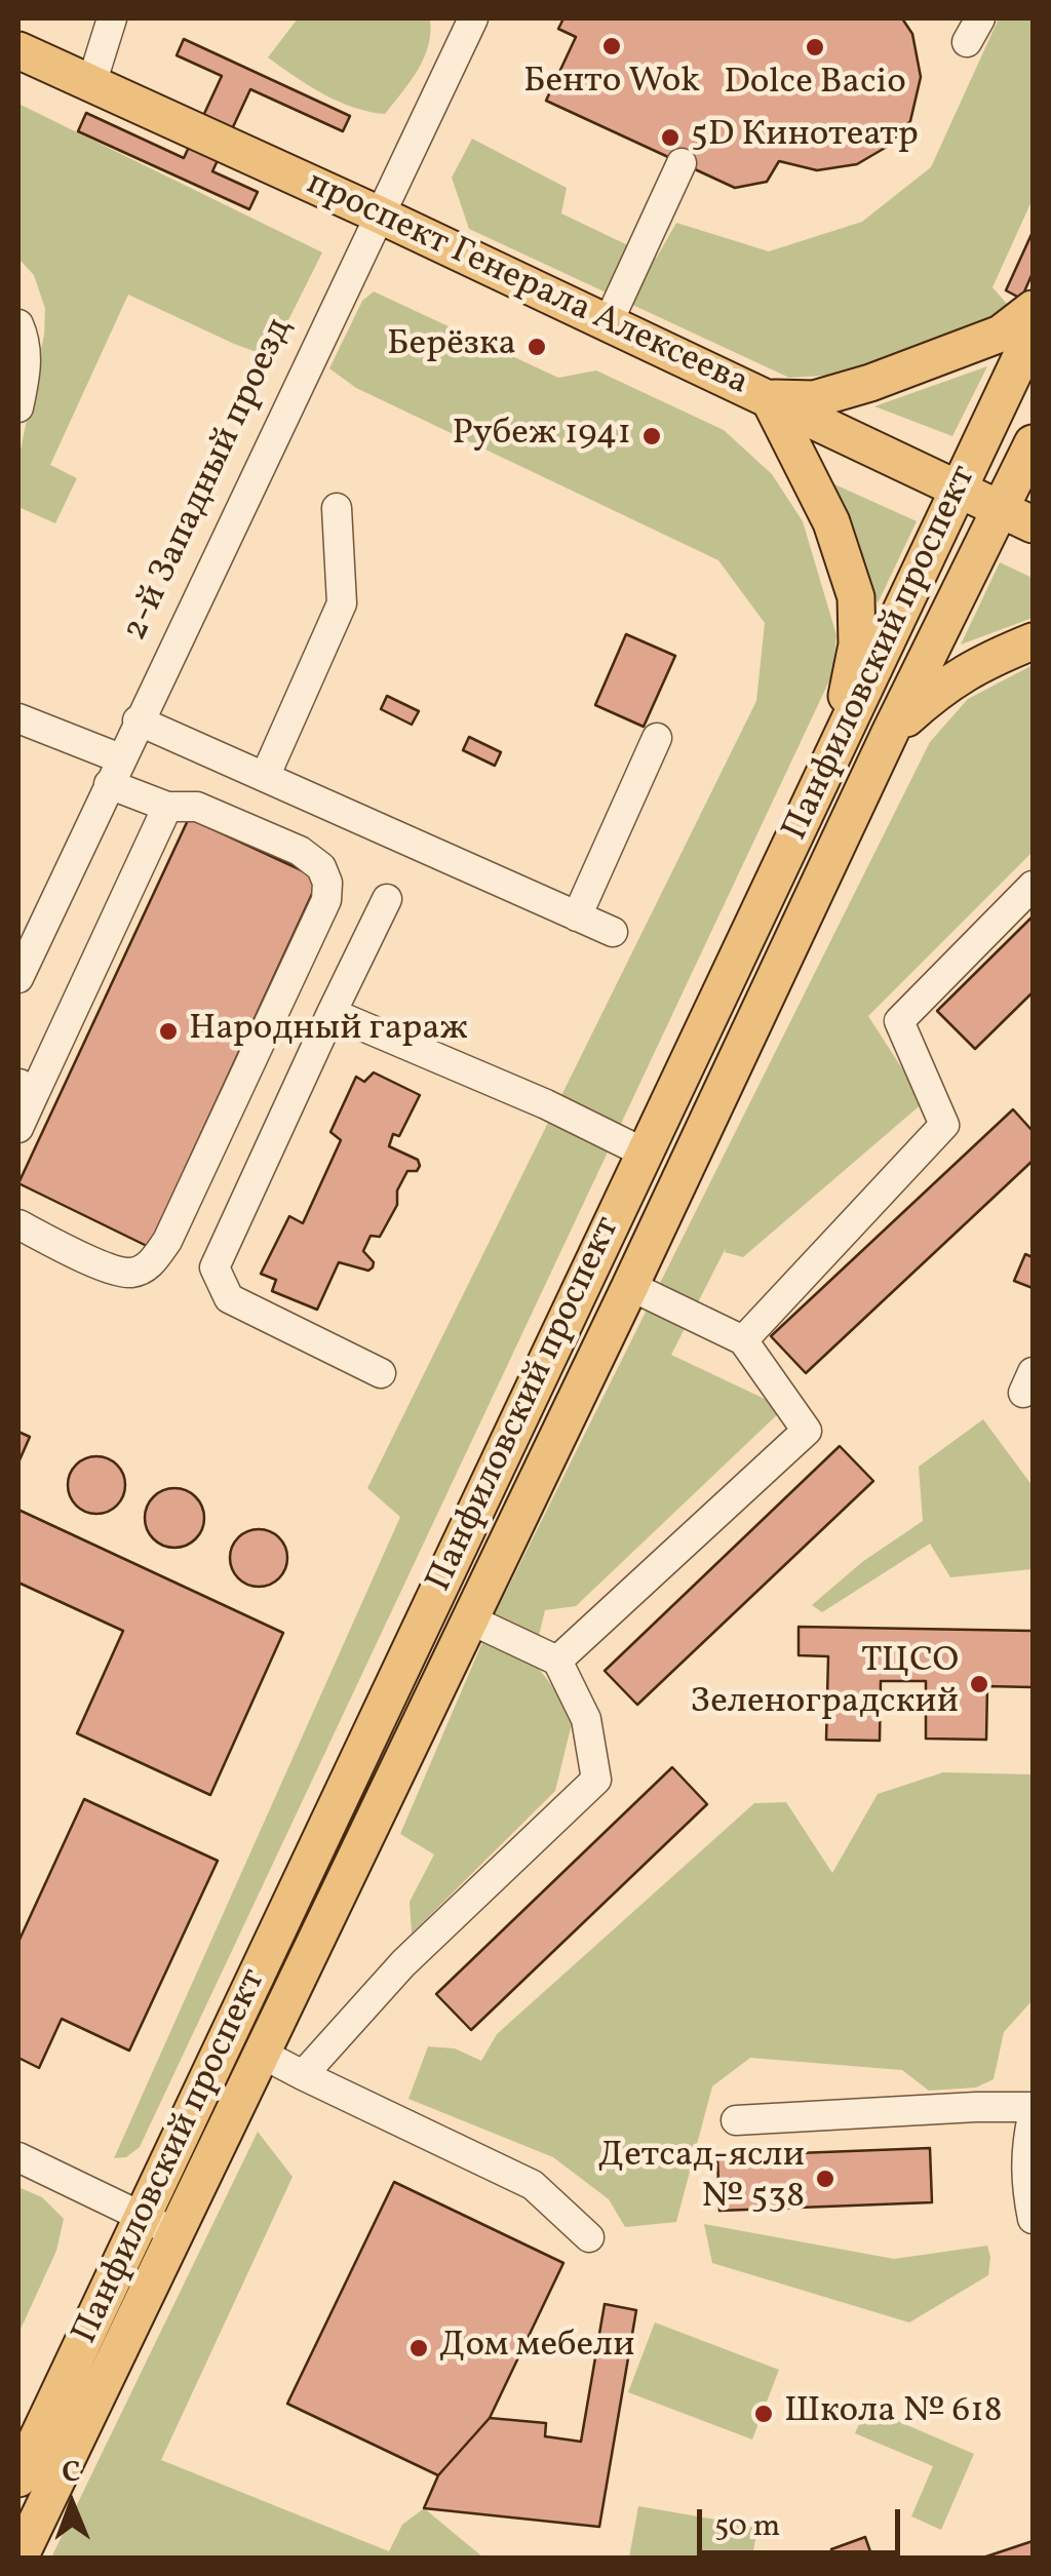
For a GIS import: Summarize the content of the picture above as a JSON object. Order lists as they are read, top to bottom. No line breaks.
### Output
{"streets":{"main road":["проспект Генерала Алексеева","Панфиловский проспект"],"street":["2-й Западный проезд"]},"crossings":[["проспект Генерала Алексеева","2-й Западный проезд"],["проспект Генерала Алексеева","Панфиловский проспект"]],"places":["Бенто Wok","Dolce Bacio","5D Кинотеатр","Берёзка","Рубеж 1941","Народный гараж","ТЦСО Зеленоградский","Детсад-ясли № 538","Дом мебели","Школа № 618"],"scale_bar":"50 m","north":"top"}
